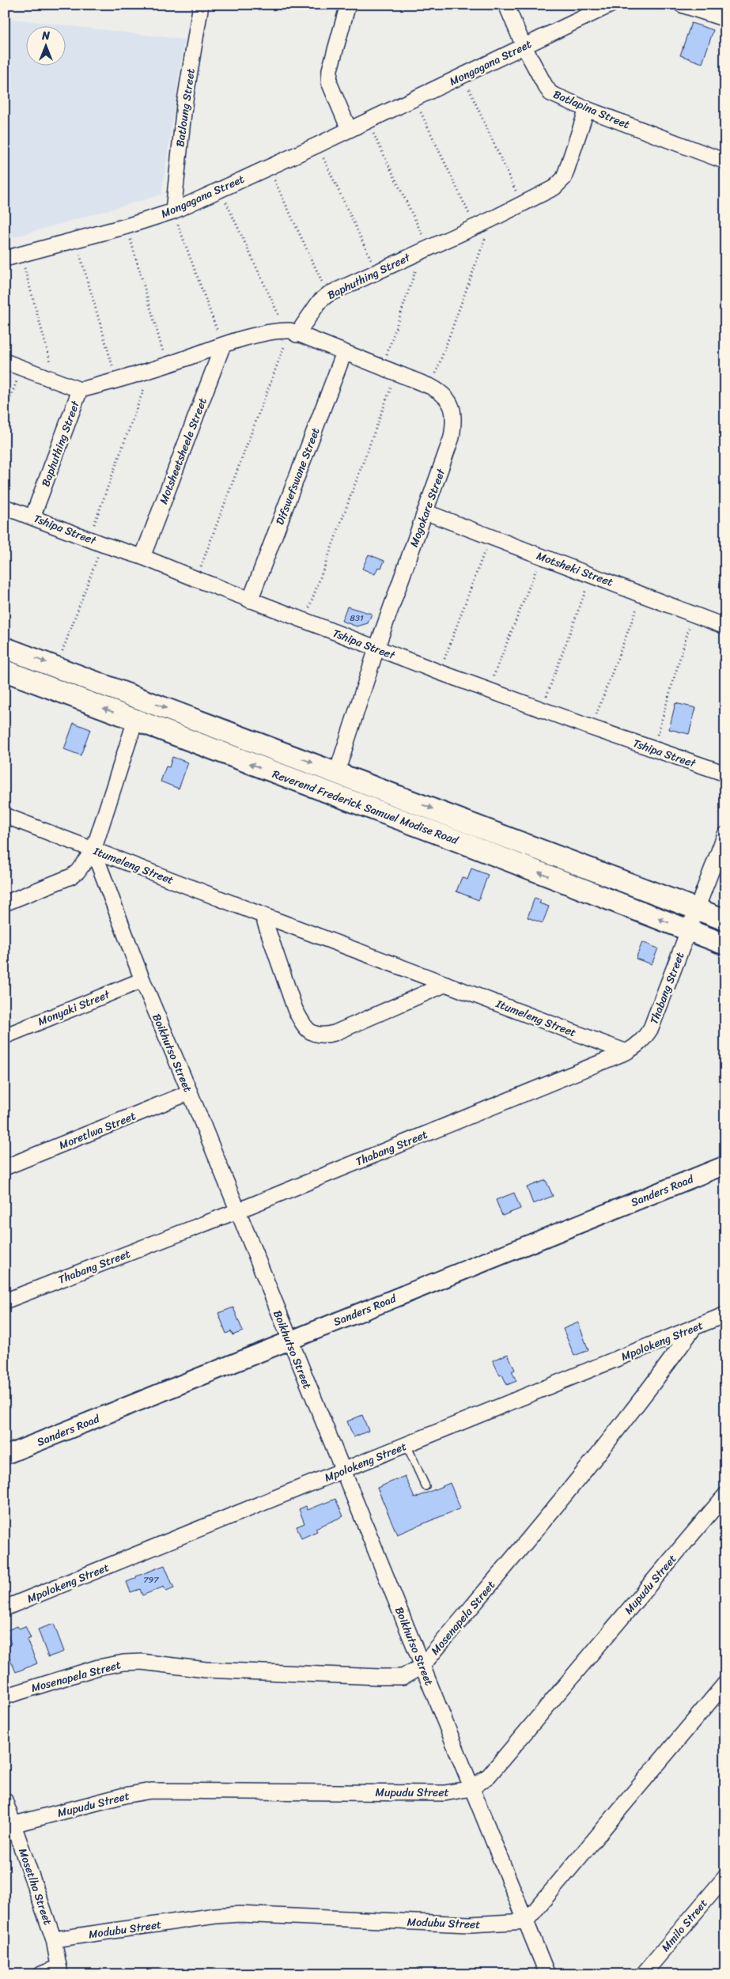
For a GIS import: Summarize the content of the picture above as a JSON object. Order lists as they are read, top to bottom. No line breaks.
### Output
{"streets":{"main road":["Reverend Frederick Samuel Modise Road"],"street":["Mongagana Street","Batloung Street","Batlapina Street","Baphuthing Street","Motsheetsheele Street","Difswefswane Street","Mogokare Street","Tshipa Street","Motsheki Street","Itumeleng Street","Thabang Street","Monyaki Street","Boikhutso Street","Moretlwa Street","Sanders Road","Mpolokeng Street","Mupudu Street","Mosenapela Street","Mosetlha Street","Modubu Street","Mmilo Street"]},"crossings":[["Mongagana Street","Batloung Street"],["Mongagana Street","Batlapina Street"],["Batlapina Street","Baphuthing Street"],["Baphuthing Street","Motsheetsheele Street"],["Baphuthing Street","Mogokare Street"],["Baphuthing Street","Tshipa Street"],["Motsheetsheele Street","Tshipa Street"],["Difswefswane Street","Mogokare Street"],["Difswefswane Street","Tshipa Street"],["Mogokare Street","Tshipa Street"],["Mogokare Street","Motsheki Street"],["Mogokare Street","Reverend Frederick Samuel Modise Road"],["Reverend Frederick Samuel Modise Road","Thabang Street"],["Itumeleng Street","Thabang Street"],["Itumeleng Street","Boikhutso Street"],["Thabang Street","Boikhutso Street"],["Monyaki Street","Boikhutso Street"],["Boikhutso Street","Moretlwa Street"],["Boikhutso Street","Sanders Road"],["Boikhutso Street","Mpolokeng Street"],["Boikhutso Street","Mupudu Street"],["Boikhutso Street","Mosenapela Street"],["Boikhutso Street","Modubu Street"],["Mpolokeng Street","Mosenapela Street"],["Mupudu Street","Mosetlha Street"],["Mosetlha Street","Modubu Street"]],"house_numbers":["831","797"],"north":"top"}
